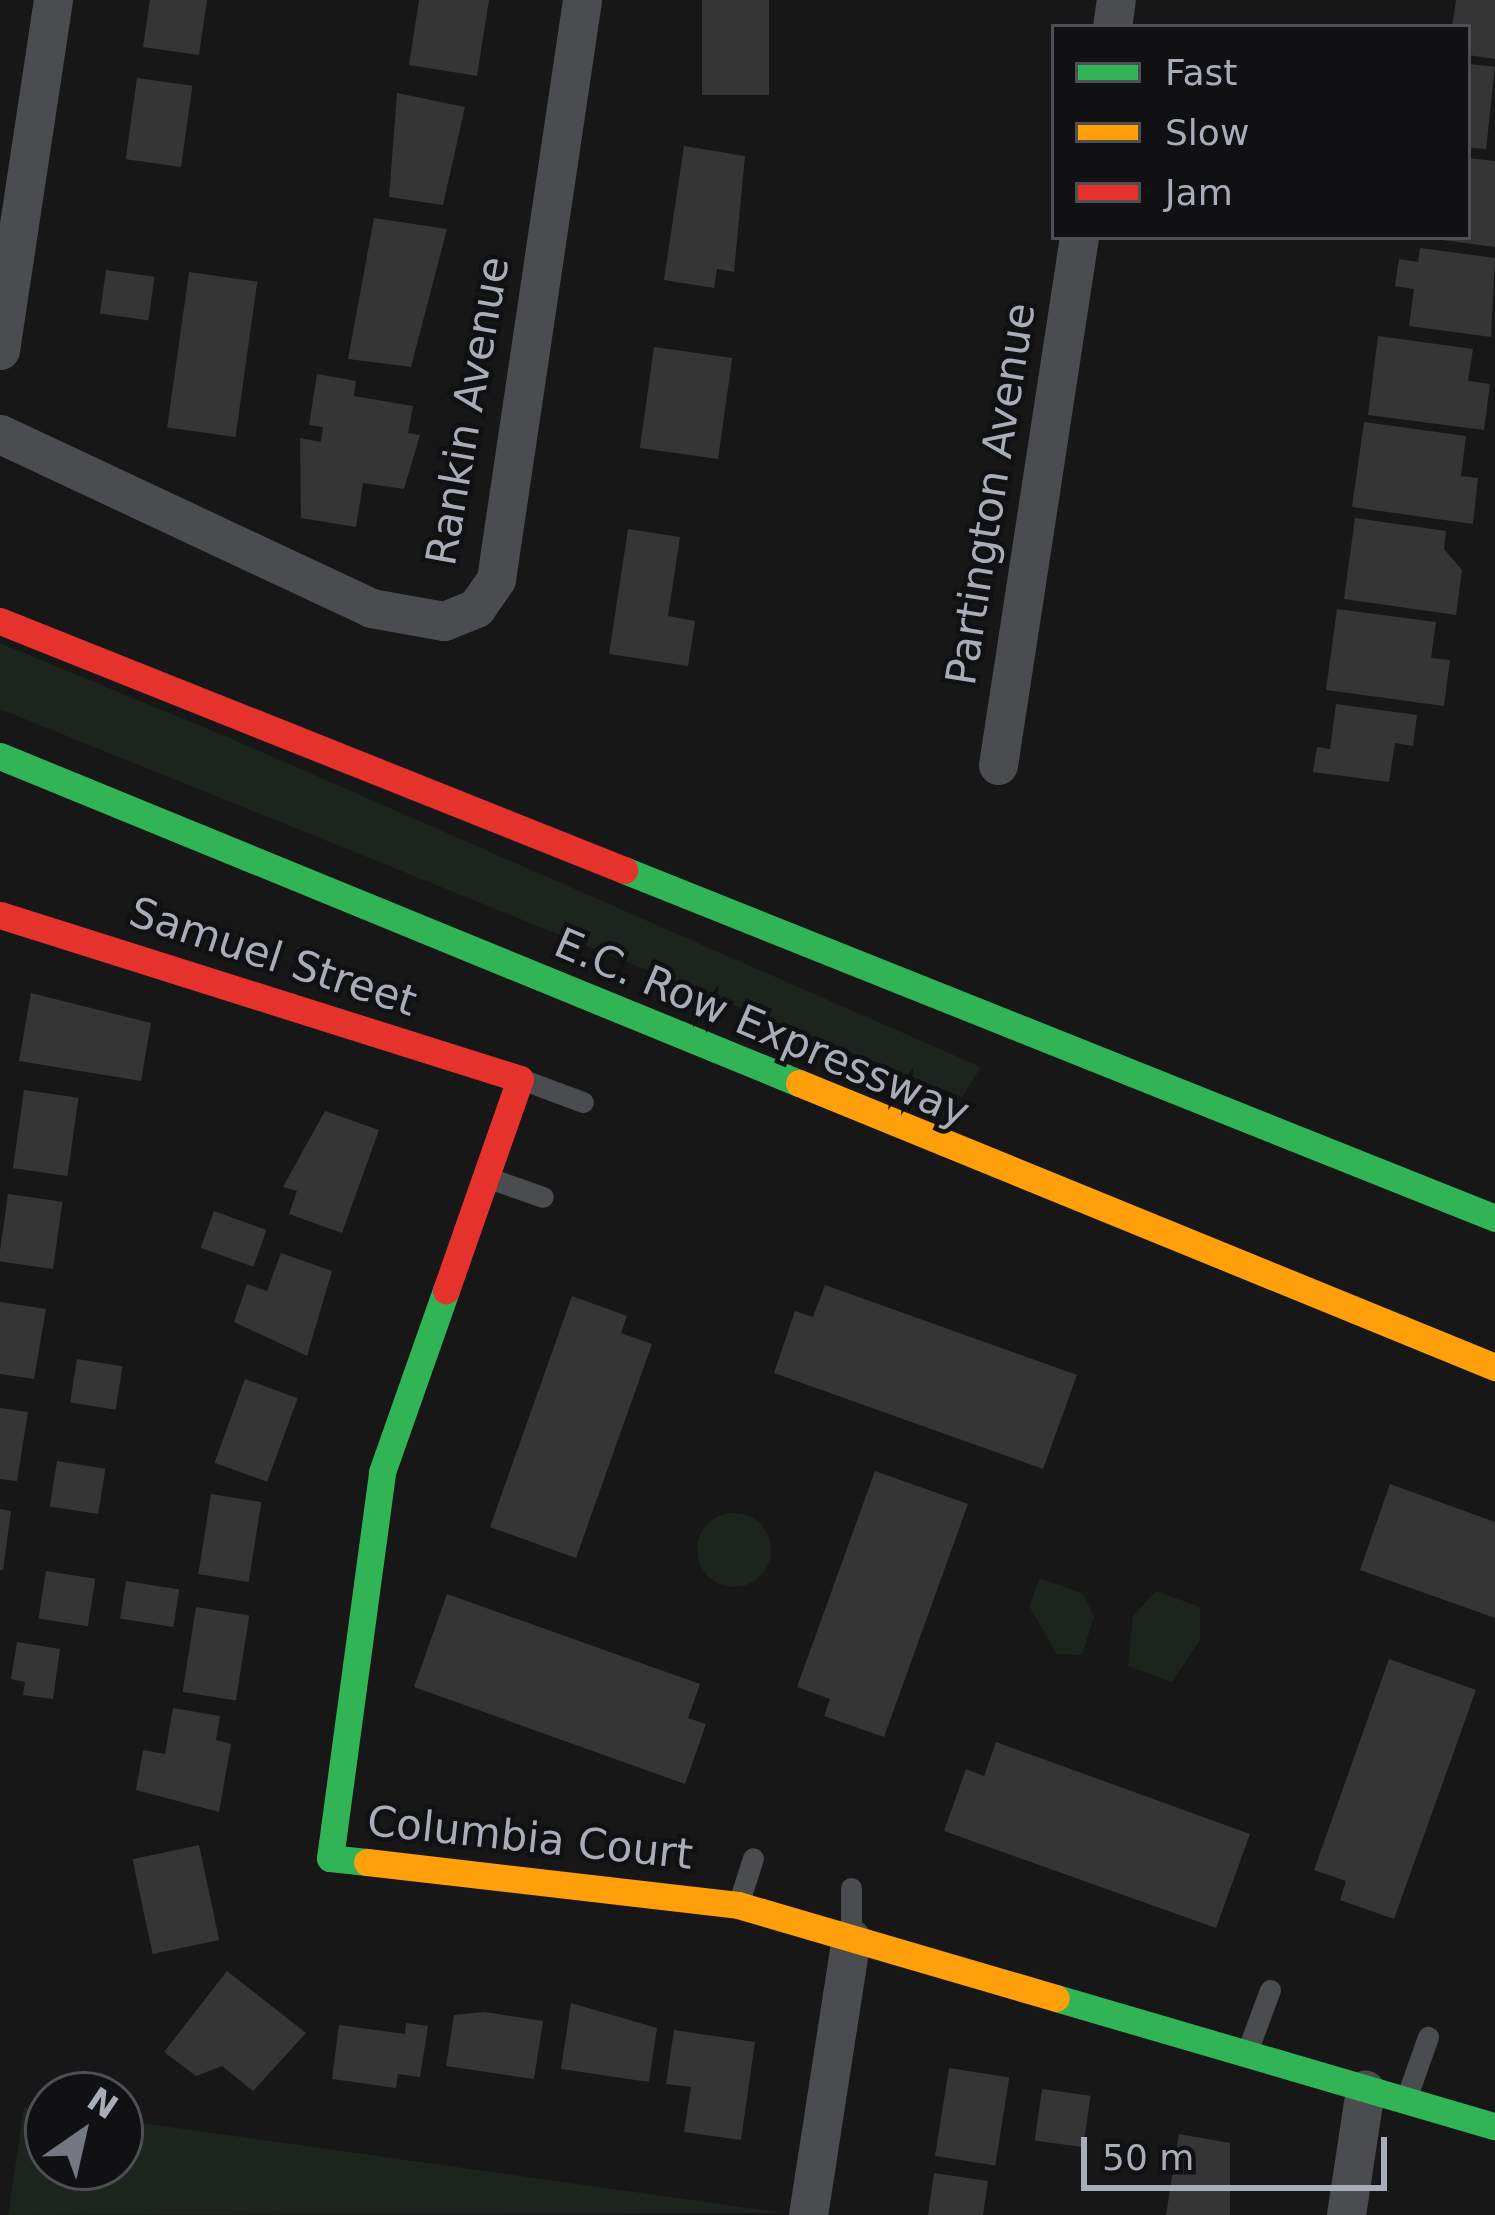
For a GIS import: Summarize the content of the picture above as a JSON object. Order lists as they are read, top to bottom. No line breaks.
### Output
{"streets":{"main road":["Samuel Street","E.C. Row Expressway","Columbia Court"],"street":["Rankin Avenue","Partington Avenue"]},"crossings":[["Samuel Street","Columbia Court"]],"legend":["Fast","Slow","Jam"],"scale_bar":"50 m","north":"top right"}
